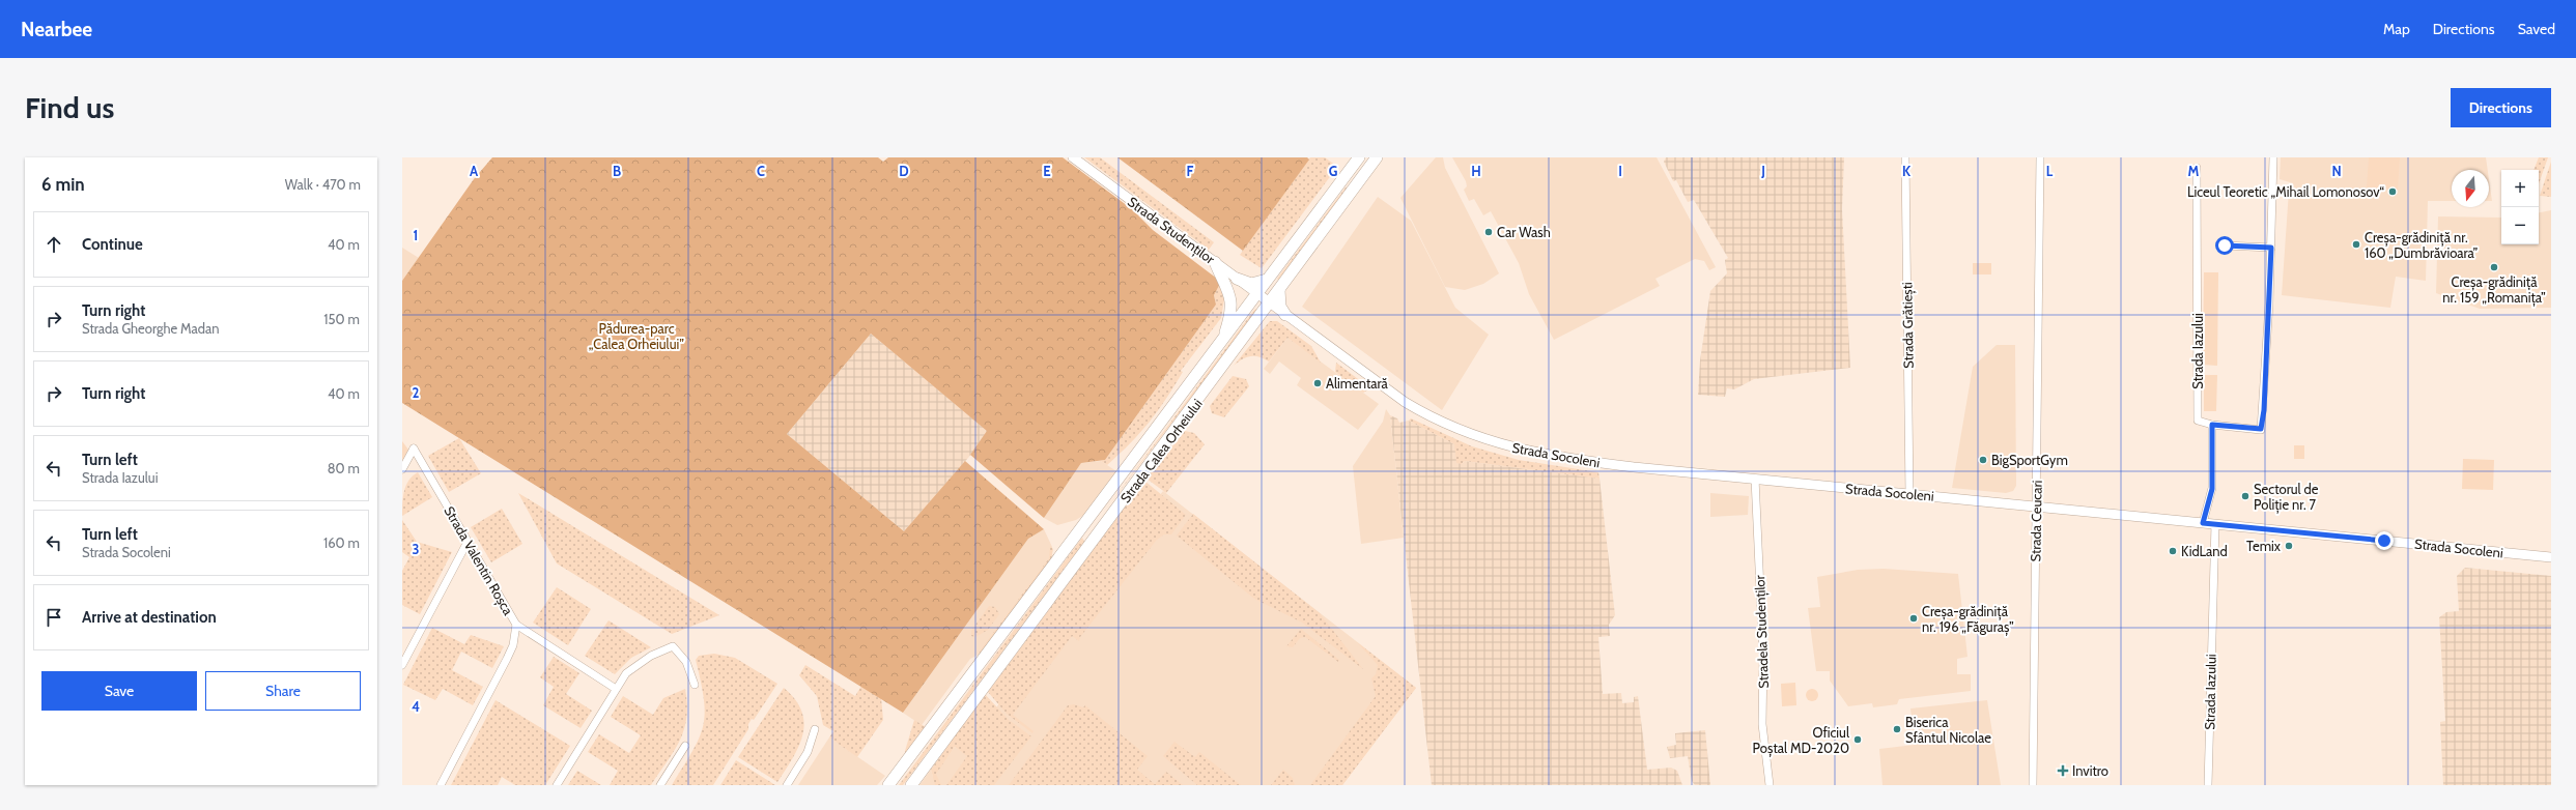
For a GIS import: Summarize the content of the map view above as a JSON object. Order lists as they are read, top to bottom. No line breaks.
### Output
{"streets":{"highway":["Strada Calea Orheiului"],"main road":["Strada Studenților","Strada Socoleni"],"street":["Strada Grătiești","Strada Iazului","Strada Ceucari","Strada Valentin Roșca","Stradela Studenților"]},"crossings":[["Strada Studenților","Strada Calea Orheiului"],["Strada Studenților","Strada Socoleni"],["Strada Grătiești","Strada Socoleni"],["Strada Iazului","Strada Socoleni"],["Strada Calea Orheiului","Strada Socoleni"],["Strada Socoleni","Strada Ceucari"],["Strada Socoleni","Stradela Studenților"]],"parks":["Pădurea-parc „Calea Orheiului”"],"places":{"other":["Liceul Teoretic „Mihail Lomonosov“","Car Wash","Creșa-grădiniță nr. 160 „Dumbrăvioara”","Creșa-grădiniță nr. 159 „Romanița”","Alimentară","BigSportGym","Sectorul de Poliție nr. 7","Temix","KidLand","Creșa-grădiniță nr. 196 „Făguraș”","Biserica Sfântul Nicolae","Oficiul Poștal MD-2020"],"health":["Invitro"]},"north":"bottom","page":{"header":"Nearbee","nav":["Map","Directions","Saved"],"buttons":["Directions",["Save","Share"]],"title":"Find us","heading":["6 min","Walk · 470 m"],"map_buttons":["+","−"],"list":[["Continue","40 m"],["Turn right","Strada Gheorghe Madan","150 m"],["Turn right","40 m"],["Turn left","Strada Iazului","80 m"],["Turn left","Strada Socoleni","160 m"],"Arrive at destination"]},"grid":{"columns":["A","B","C","D","E","F","G","H","I","J","K","L","M","N"],"rows":["1","2","3","4"]}}
